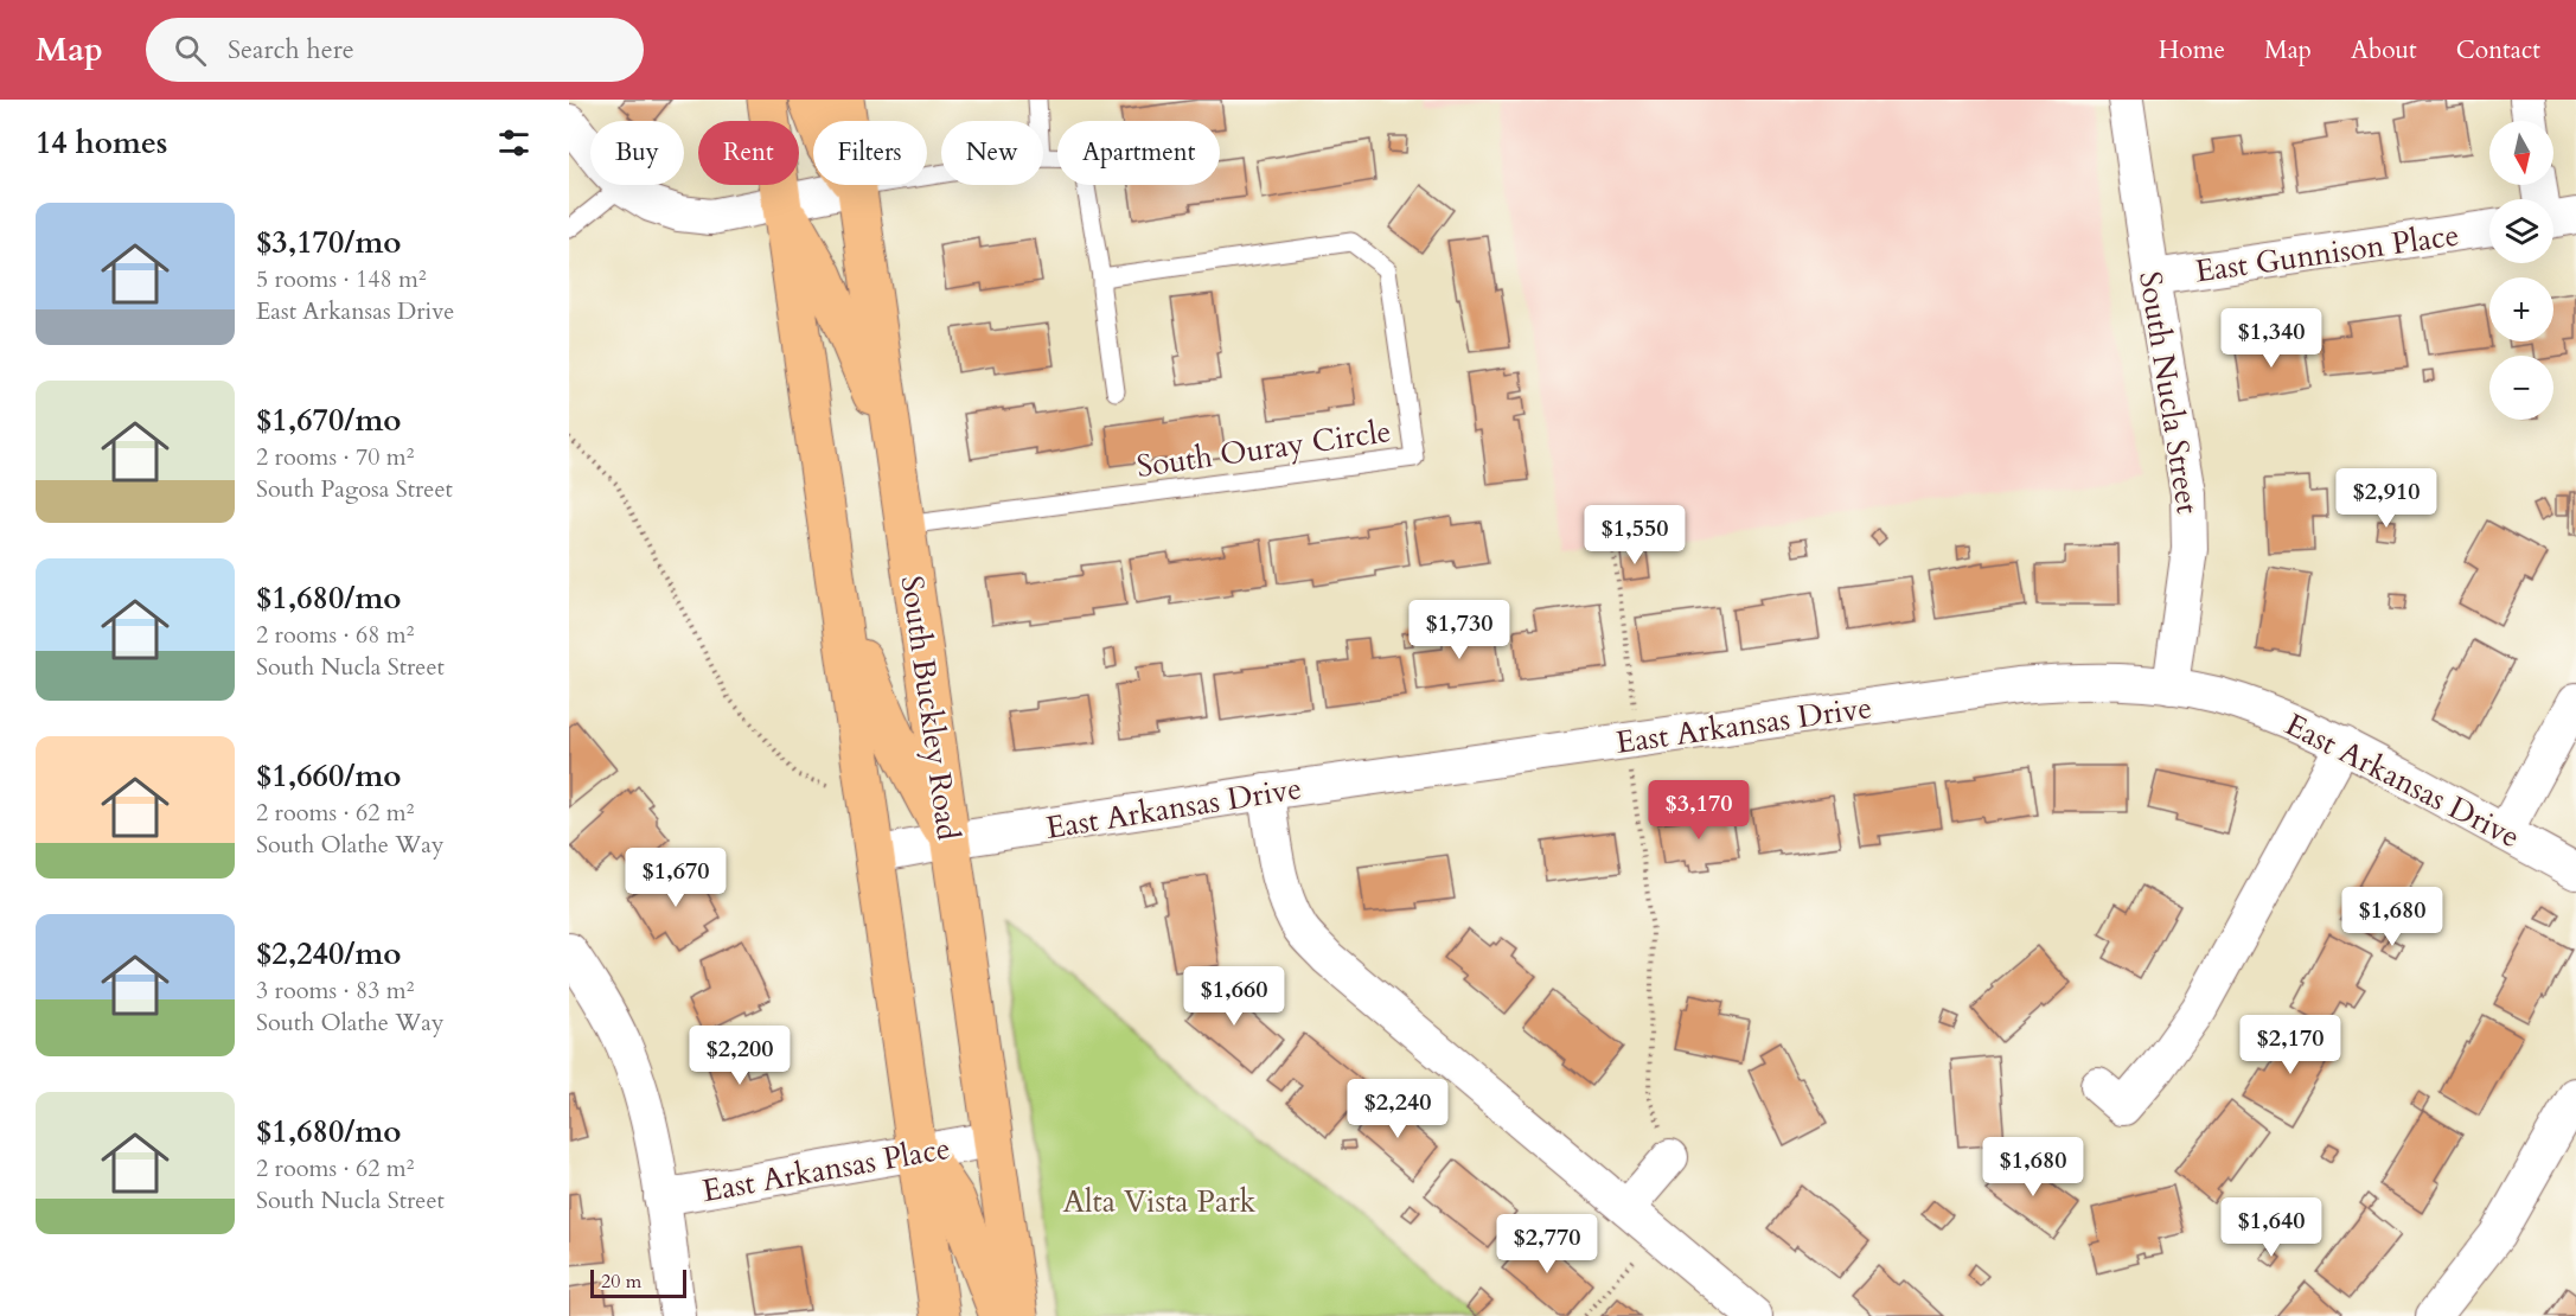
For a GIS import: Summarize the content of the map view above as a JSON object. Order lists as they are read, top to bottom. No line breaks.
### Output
{"streets":{"main road":["South Buckley Road"],"street":["East Gunnison Place","South Nucla Street","East Arkansas Drive","East Arkansas Place"],"lane":["South Ouray Circle"]},"crossings":[["East Gunnison Place","South Nucla Street"],["South Nucla Street","East Arkansas Drive"],["South Ouray Circle","South Buckley Road"],["South Buckley Road","East Arkansas Drive"],["South Buckley Road","East Arkansas Place"]],"parks":["Alta Vista Park"],"scale_bar":"20 m","north":"bottom","page":{"header":"Map","search":"Search here","nav":["Home","Map","About","Contact"],"heading":"14 homes","map_buttons":["+","−"],"chip":["Buy","Rent","Filters","New","Apartment"],"list":[{"name":"$3,170/mo","note":"5 rooms · 148 m² · East Arkansas Drive"},{"name":"$1,670/mo","note":"2 rooms · 70 m² · South Pagosa Street"},{"name":"$1,680/mo","note":"2 rooms · 68 m² · South Nucla Street"},{"name":"$1,660/mo","note":"2 rooms · 62 m² · South Olathe Way"},{"name":"$2,240/mo","note":"3 rooms · 83 m² · South Olathe Way"},{"name":"$1,680/mo","note":"2 rooms · 62 m² · South Nucla Street"}],"price":["$1,340","$2,910","$1,550","$1,730","$3,170","$1,670","$1,680","$1,660","$2,170","$2,200","$2,240","$1,680","$1,640","$2,770"],"scale":"20 m"}}
